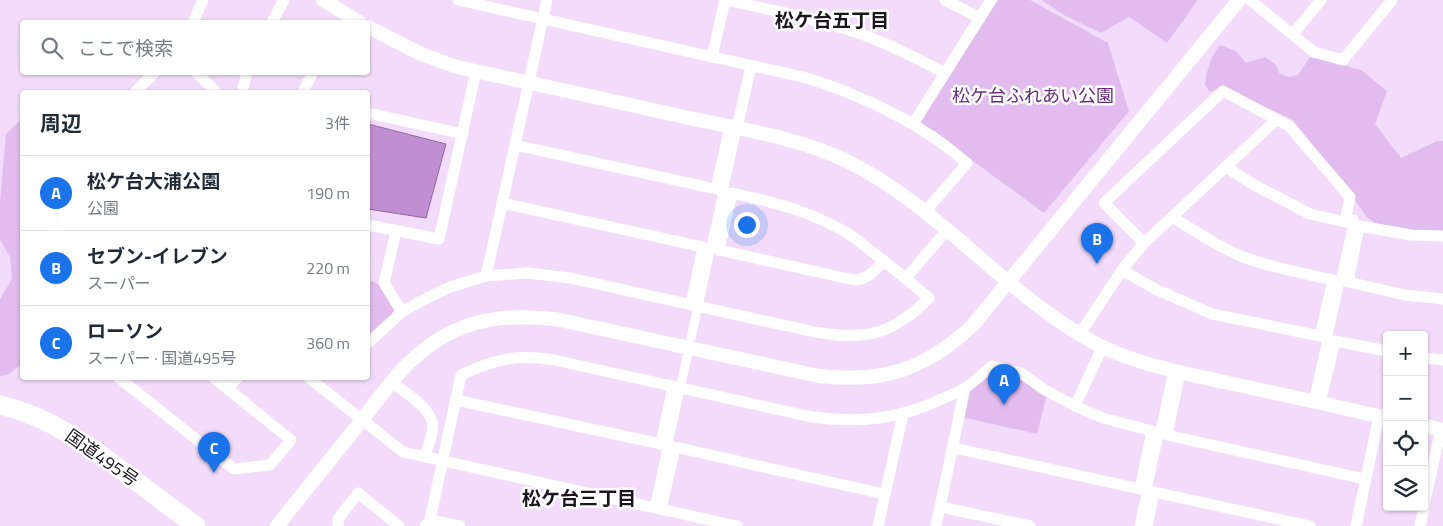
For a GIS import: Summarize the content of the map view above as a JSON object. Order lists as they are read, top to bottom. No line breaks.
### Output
{"streets":{"highway":["国道495号"]},"districts":["松ケ台五丁目","松ケ台三丁目"],"parks":["松ケ台ふれあい公園"],"page":{"search":"ここで検索","heading":["周辺","3件"],"list":[{"mark":"A","name":"松ケ台大浦公園","note":"公園","value":"190 m"},{"mark":"B","name":"セブン-イレブン","note":"スーパー","value":"220 m"},{"mark":"C","name":"ローソン","note":"スーパー · 国道495号","value":"360 m"}],"pins":["B","A","C"],"map_buttons":["+","−"]}}
